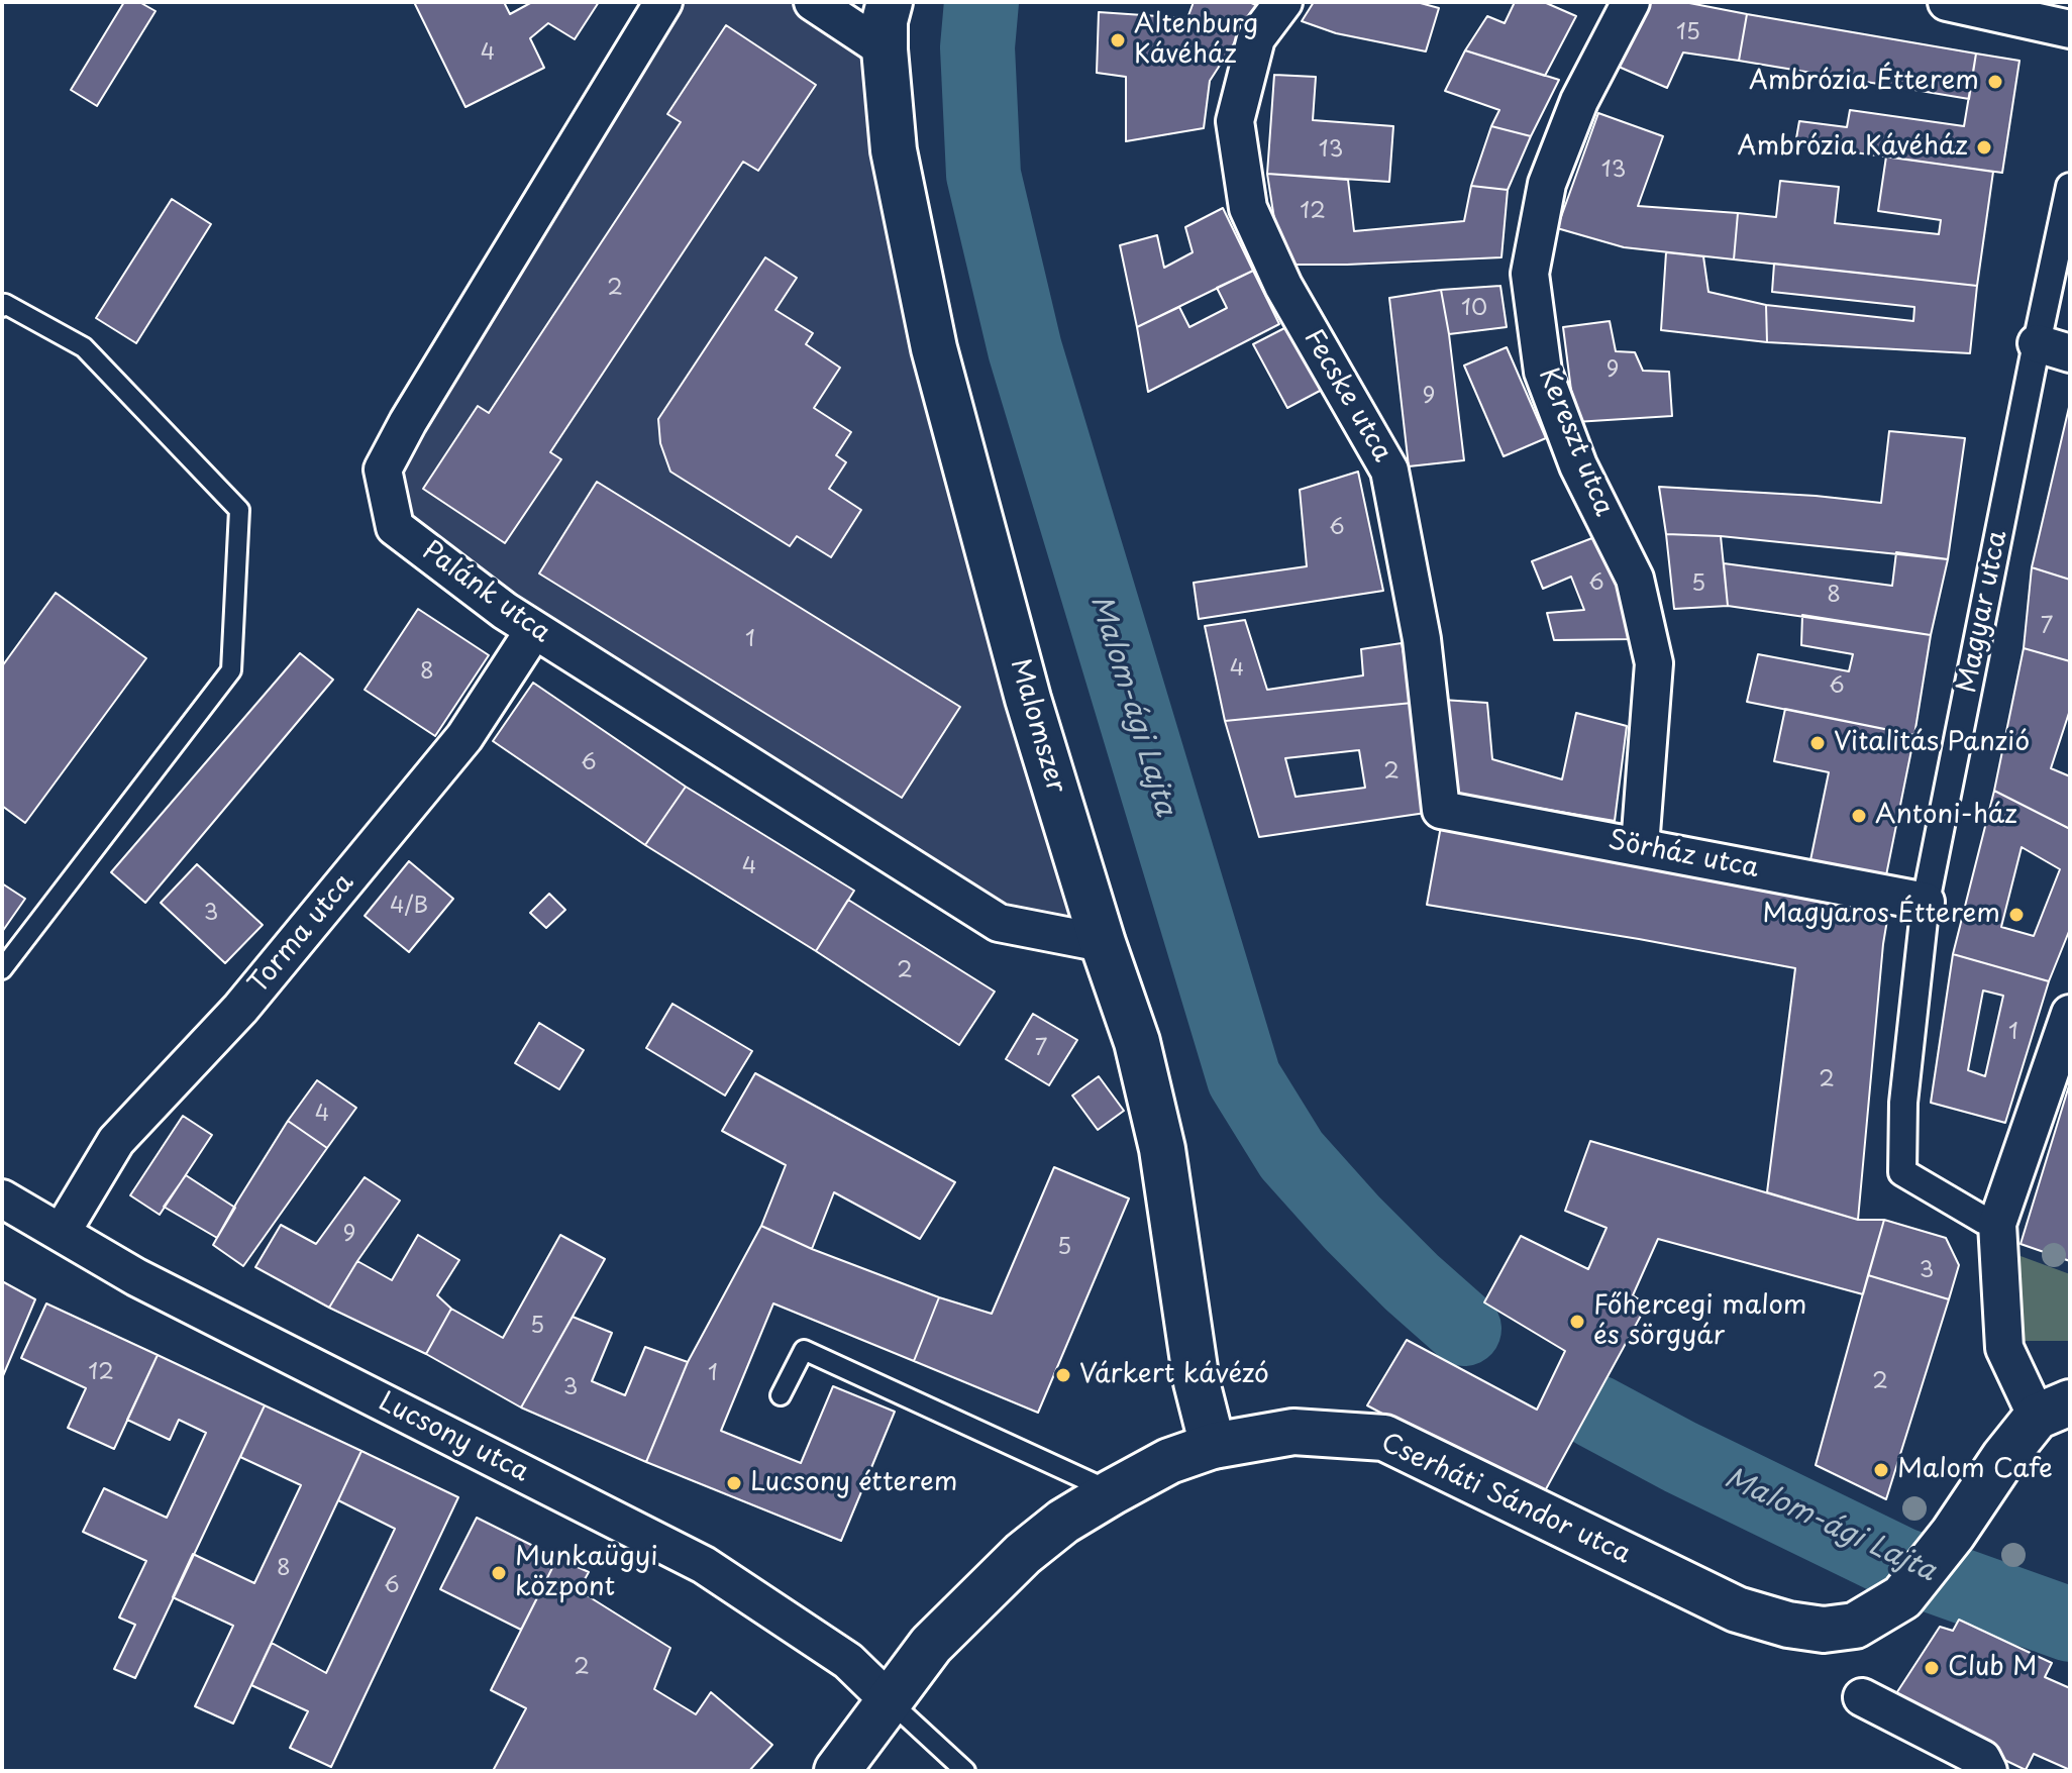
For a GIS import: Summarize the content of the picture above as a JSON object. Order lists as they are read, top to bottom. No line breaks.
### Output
{"streets":{"main road":["Malomszer","Cserháti Sándor utca"],"street":["Fecske utca","Kereszt utca","Palánk utca","Magyar utca","Sörház utca","Torma utca","Lucsony utca"]},"crossings":[["Fecske utca","Sörház utca"],["Kereszt utca","Sörház utca"],["Palánk utca","Malomszer"],["Palánk utca","Torma utca"],["Magyar utca","Sörház utca"],["Malomszer","Cserháti Sándor utca"],["Torma utca","Lucsony utca"],["Lucsony utca","Cserháti Sándor utca"]],"water":["Malom-ági Lajta"],"places":["Altenburg Kávéház","Ambrózia Étterem","Ambrózia Kávéház","Vitalitás Panzió","Antoni-ház","Magyaros Étterem","Főhercegi malom és sörgyár","Várkert kávézó","Malom Cafe","Lucsony étterem","Munkaügyi központ","Club M"],"house_numbers":["15","4","13","13","12","2","10","9","9","6","6","5","8","7","1","4","8","6","6","2","4","4/B","3","2","1","7","2","4","9","5","3","5","12","1","2","3","8","6","2"]}
